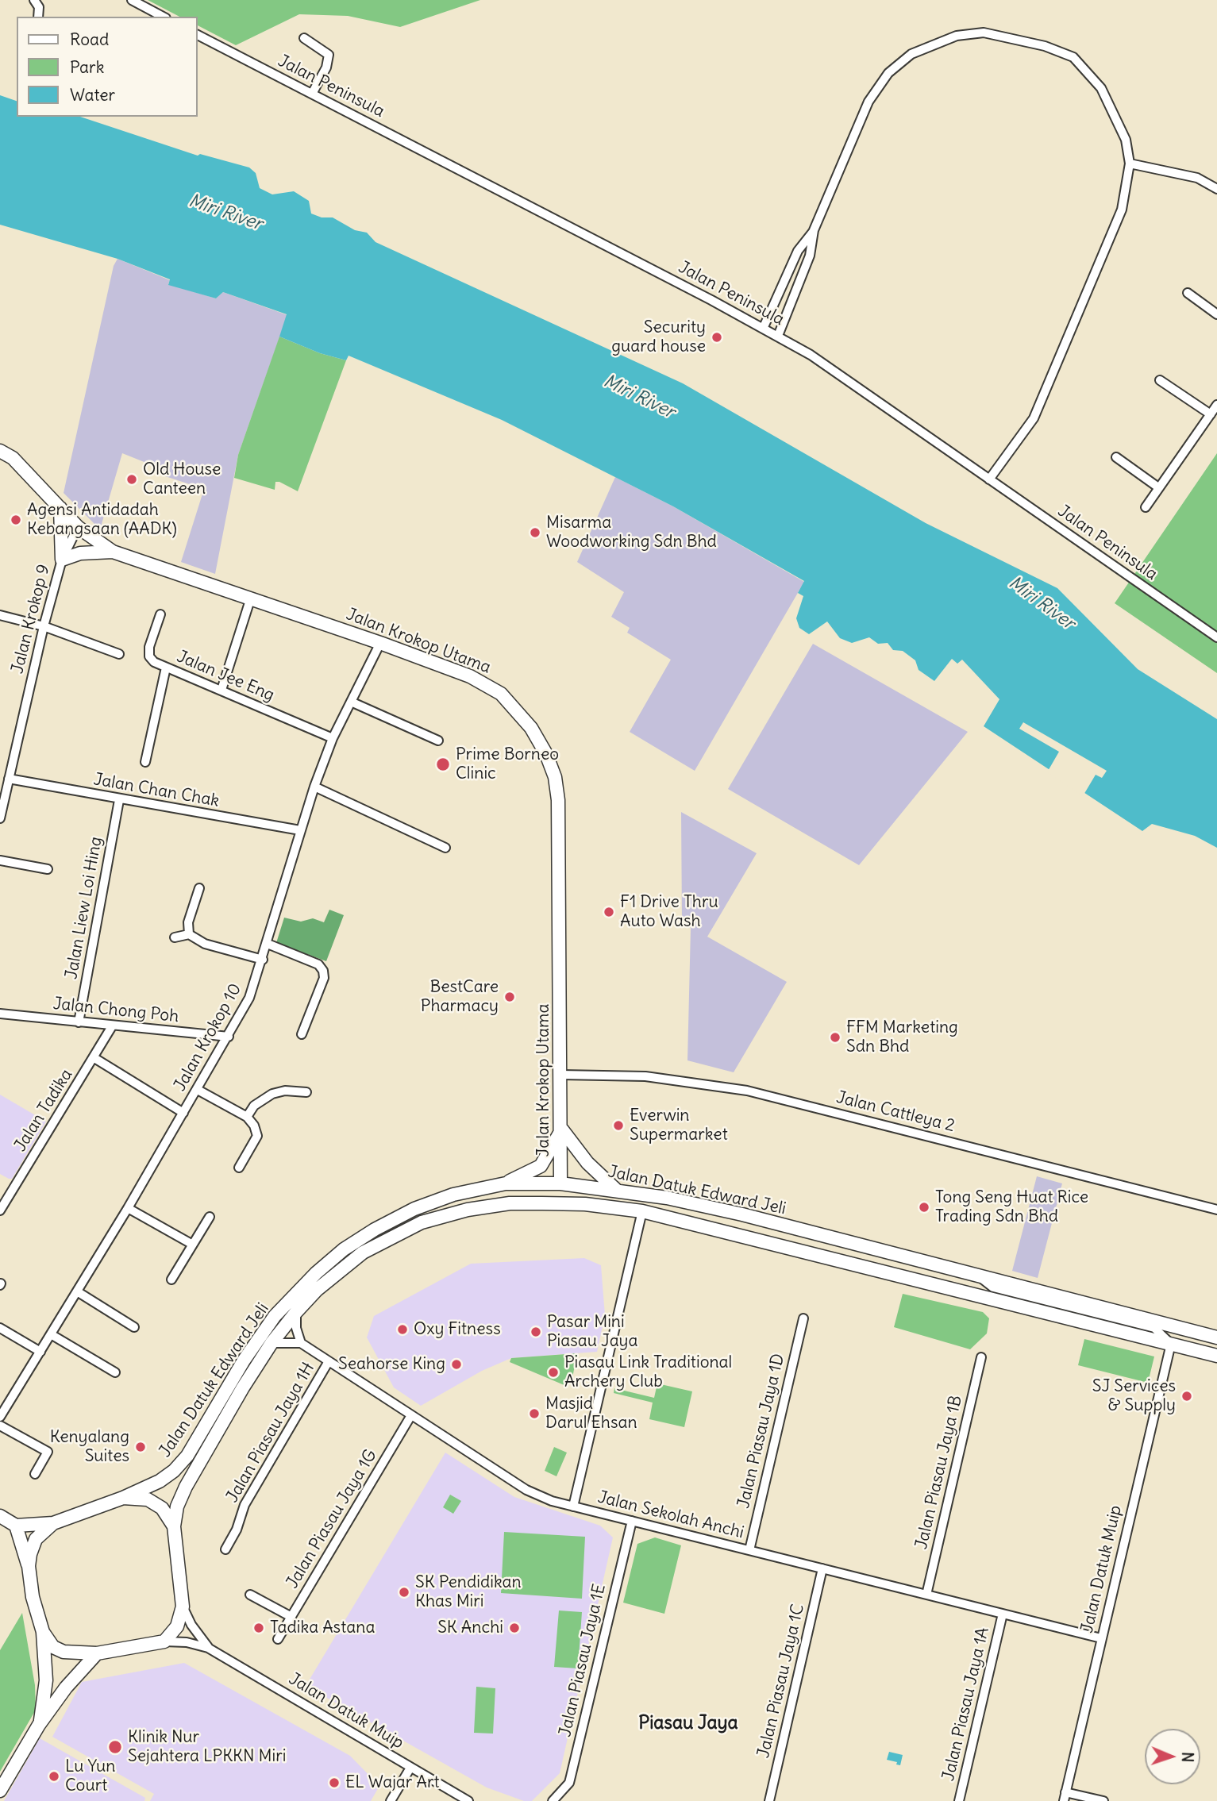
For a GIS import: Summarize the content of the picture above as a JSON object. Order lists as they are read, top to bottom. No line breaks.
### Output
{"streets":{"street":["Jalan Peninsula","Jalan Krokop 9","Jalan Krokop Utama","Jalan Jee Eng","Jalan Chan Chak","Jalan Liew Loi Hing","Jalan Chong Poh","Jalan Krokop 10","Jalan Tadika","Jalan Cattleya 2","Jalan Datuk Edward Jeli","Jalan Piasau Jaya 1D","Jalan Piasau Jaya 1H","Jalan Piasau Jaya 1B","Jalan Sekolah Anchi","Jalan Piasau Jaya 1G","Jalan Datuk Muip","Jalan Piasau Jaya 1E","Jalan Piasau Jaya 1C","Jalan Piasau Jaya 1A"]},"crossings":[["Jalan Krokop 9","Jalan Krokop Utama"],["Jalan Krokop 9","Jalan Chan Chak"],["Jalan Krokop Utama","Jalan Krokop 10"],["Jalan Krokop Utama","Jalan Cattleya 2"],["Jalan Krokop Utama","Jalan Datuk Edward Jeli"],["Jalan Jee Eng","Jalan Krokop 10"],["Jalan Chan Chak","Jalan Liew Loi Hing"],["Jalan Chan Chak","Jalan Krokop 10"],["Jalan Liew Loi Hing","Jalan Chong Poh"],["Jalan Chong Poh","Jalan Krokop 10"],["Jalan Chong Poh","Jalan Tadika"],["Jalan Datuk Edward Jeli","Jalan Datuk Muip"],["Jalan Piasau Jaya 1D","Jalan Sekolah Anchi"],["Jalan Piasau Jaya 1H","Jalan Sekolah Anchi"],["Jalan Piasau Jaya 1B","Jalan Sekolah Anchi"],["Jalan Sekolah Anchi","Jalan Piasau Jaya 1G"],["Jalan Sekolah Anchi","Jalan Datuk Muip"],["Jalan Sekolah Anchi","Jalan Piasau Jaya 1E"],["Jalan Sekolah Anchi","Jalan Piasau Jaya 1C"],["Jalan Sekolah Anchi","Jalan Piasau Jaya 1A"]],"districts":["Piasau Jaya"],"water":["Miri River"],"places":["Security guard house","Old House Canteen","Agensi Antidadah Kebangsaan (AADK)","Misarma Woodworking Sdn Bhd","Prime Borneo Clinic","F1 Drive Thru Auto Wash","BestCare Pharmacy","FFM Marketing Sdn Bhd","Everwin Supermarket","Tong Seng Huat Rice Trading Sdn Bhd","Oxy Fitness","Pasar Mini Piasau Jaya","Seahorse King","Piasau Link Traditional Archery Club","SJ Services & Supply","Masjid Darul Ehsan","Kenyalang Suites","SK Pendidikan Khas Miri","Tadika Astana","SK Anchi","Klinik Nur Sejahtera LPKKN Miri","Lu Yun Court","EL Wajar Art"],"legend":["Road","Park","Water"],"north":"right"}
